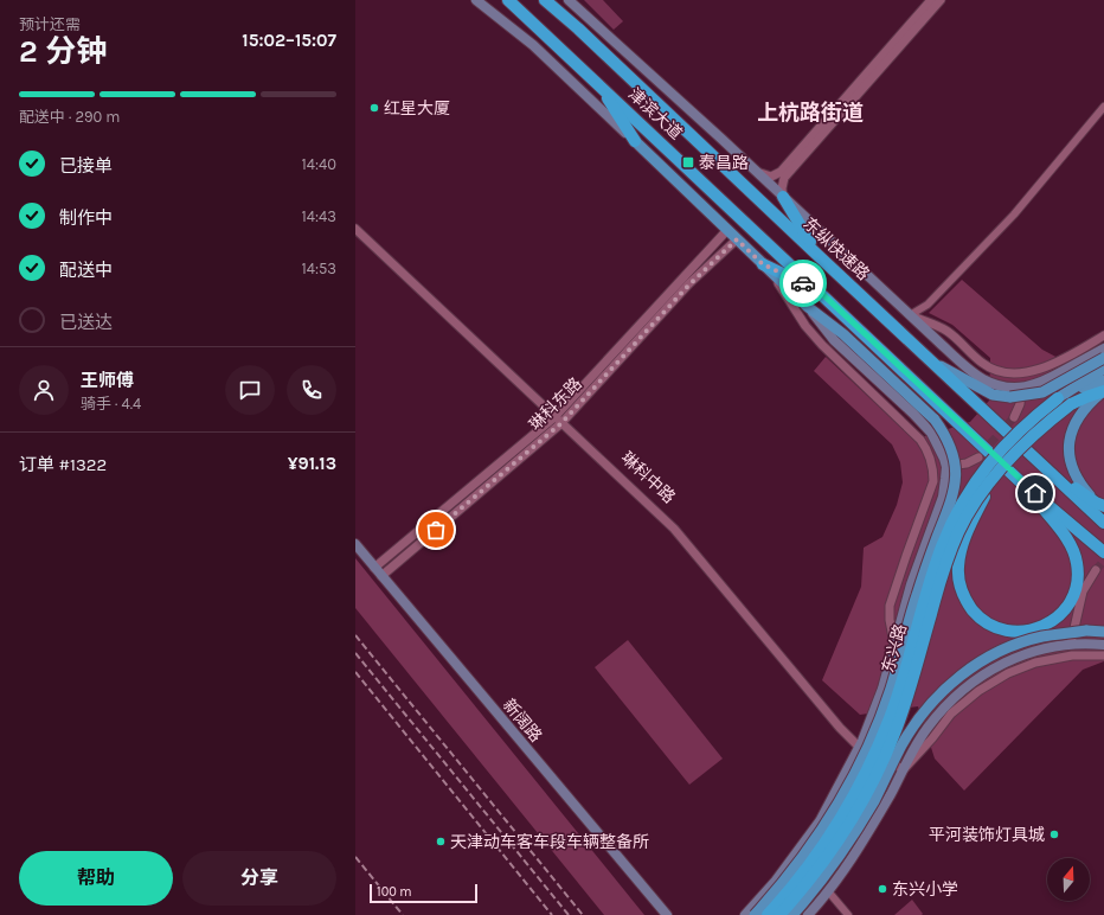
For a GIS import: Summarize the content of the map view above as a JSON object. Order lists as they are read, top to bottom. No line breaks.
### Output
{"streets":{"highway":["津滨大道","东纵快速路","东兴路"],"main road":["新阔路"],"street":["琳科东路","琳科中路"]},"crossings":[["琳科东路","琳科中路"],["琳科东路","新阔路"]],"districts":["上杭路街道"],"places":{"other":["红星大厦","平河装饰灯具城","天津动车客车段车辆整备所","东兴小学"],"transit":["泰昌路"]},"scale_bar":"100 m","north":"top","page":{"heading":["2 分钟","预计还需","15:02–15:07"],"panel":["王师傅","骑手 · 4.4","订单 #1322","¥91.13"],"bar":"配送中 · 290 m","list":[["已接单","14:40"],["制作中","14:43"],["配送中","14:53"],"已送达"],"buttons":["帮助","分享"],"scale":"100 m"}}
